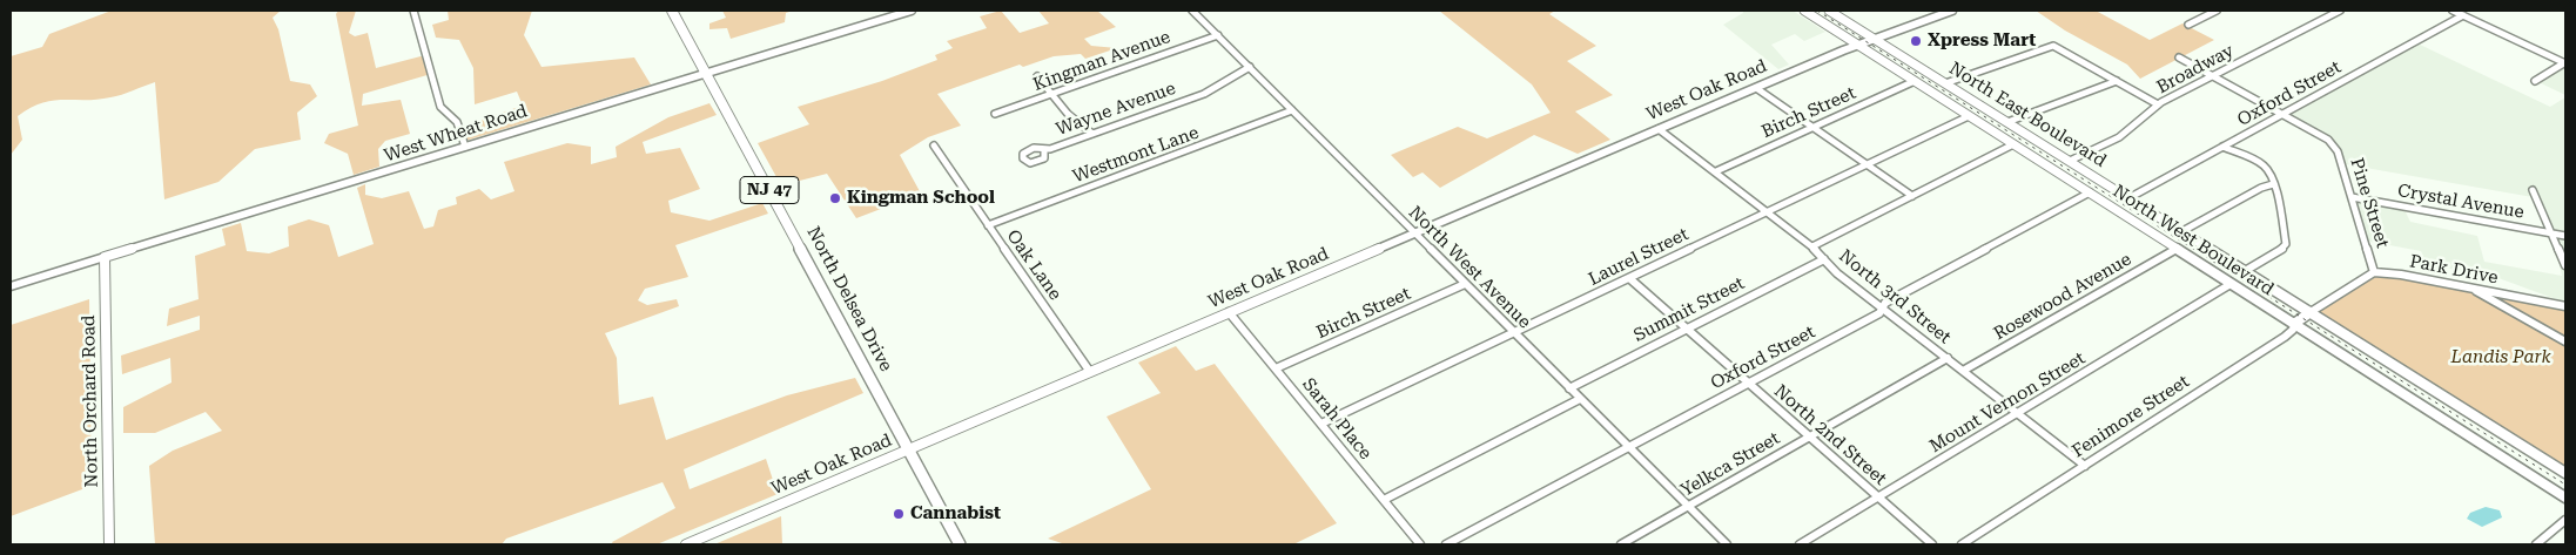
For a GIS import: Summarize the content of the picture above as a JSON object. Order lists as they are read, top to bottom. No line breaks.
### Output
{"streets":{"main road":["North East Boulevard","NJ 47","North West Boulevard","North Delsea Drive","Fenimore Street"],"street":["Kingman Avenue","Broadway","West Oak Road","Oxford Street","Wayne Avenue","Birch Street","West Wheat Road","Westmont Lane","Crystal Avenue","Pine Street","Laurel Street","Oak Lane","North West Avenue","Park Drive","North 3rd Street","Rosewood Avenue","Summit Street","North Orchard Road","Mount Vernon Street","Sarah Place","North 2nd Street","Yelkca Street"]},"crossings":[["Kingman Avenue","North West Avenue"],["Broadway","North East Boulevard"],["Broadway","Pine Street"],["West Oak Road","North East Boulevard"],["West Oak Road","North West Boulevard"],["West Oak Road","Oak Lane"],["West Oak Road","North West Avenue"],["West Oak Road","North 3rd Street"],["West Oak Road","North Delsea Drive"],["West Oak Road","Sarah Place"],["Oxford Street","North East Boulevard"],["Oxford Street","Pine Street"],["Oxford Street","North West Boulevard"],["Oxford Street","North West Avenue"],["Oxford Street","North 3rd Street"],["Oxford Street","North 2nd Street"],["Wayne Avenue","North West Avenue"],["Birch Street","North West Boulevard"],["Birch Street","North West Avenue"],["Birch Street","North 3rd Street"],["Birch Street","Sarah Place"],["North East Boulevard","North West Boulevard"],["North East Boulevard","Fenimore Street"],["West Wheat Road","North Delsea Drive"],["West Wheat Road","North Orchard Road"],["Westmont Lane","Oak Lane"],["Westmont Lane","North West Avenue"],["Crystal Avenue","Pine Street"],["Pine Street","Park Drive"],["North West Boulevard","Laurel Street"],["North West Boulevard","Rosewood Avenue"],["North West Boulevard","Mount Vernon Street"],["North West Boulevard","Fenimore Street"],["Laurel Street","North West Avenue"],["Laurel Street","North 3rd Street"],["Laurel Street","Sarah Place"],["Laurel Street","North 2nd Street"],["North West Avenue","Summit Street"],["North West Avenue","Yelkca Street"],["North 3rd Street","Rosewood Avenue"],["North 3rd Street","Summit Street"],["North 3rd Street","Mount Vernon Street"],["North 3rd Street","Fenimore Street"],["North 3rd Street","Yelkca Street"],["Summit Street","North 2nd Street"],["Mount Vernon Street","North 2nd Street"],["North 2nd Street","Yelkca Street"]],"parks":["Landis Park"],"places":["Xpress Mart","Kingman School","Cannabist"]}
